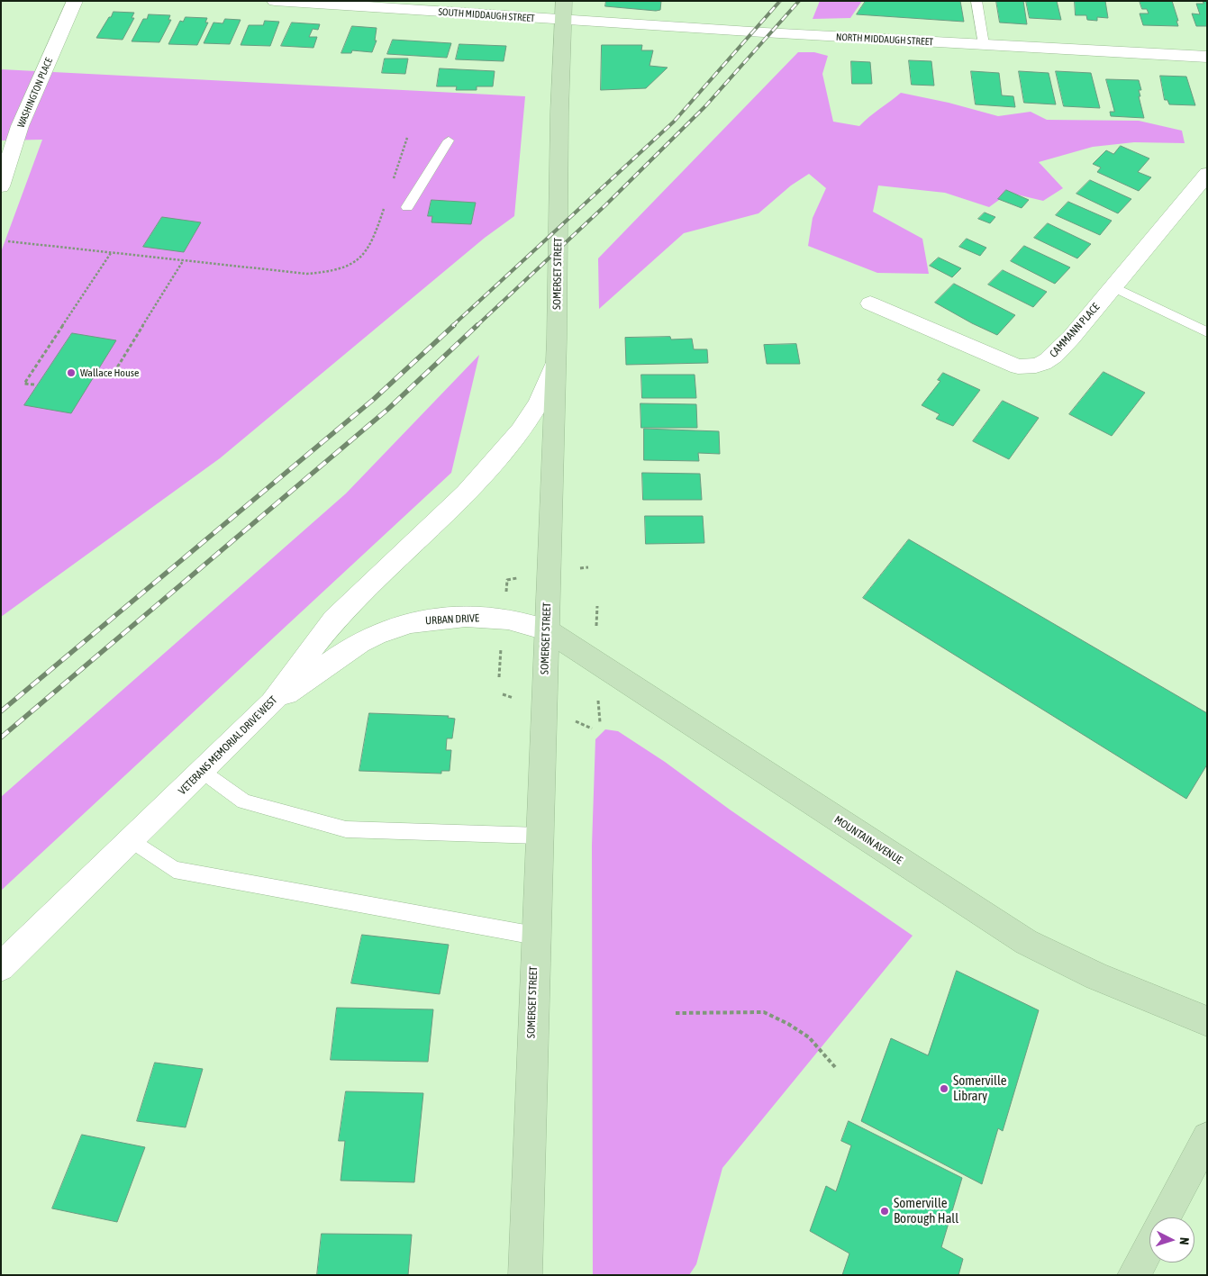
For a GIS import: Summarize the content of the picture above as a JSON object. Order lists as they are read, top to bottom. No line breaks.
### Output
{"streets":{"street":["SOUTH MIDDAUGH STREET","NORTH MIDDAUGH STREET","WASHINGTON PLACE","SOMERSET STREET","CAMMANN PLACE","URBAN DRIVE","VETERANS MEMORIAL DRIVE WEST","MOUNTAIN AVENUE"]},"crossings":[["SOUTH MIDDAUGH STREET","NORTH MIDDAUGH STREET"],["SOUTH MIDDAUGH STREET","SOMERSET STREET"],["NORTH MIDDAUGH STREET","SOMERSET STREET"],["SOMERSET STREET","URBAN DRIVE"],["SOMERSET STREET","VETERANS MEMORIAL DRIVE WEST"],["SOMERSET STREET","MOUNTAIN AVENUE"],["URBAN DRIVE","VETERANS MEMORIAL DRIVE WEST"],["URBAN DRIVE","MOUNTAIN AVENUE"]],"places":["Wallace House","Somerville Library","Somerville Borough Hall"],"north":"right"}
